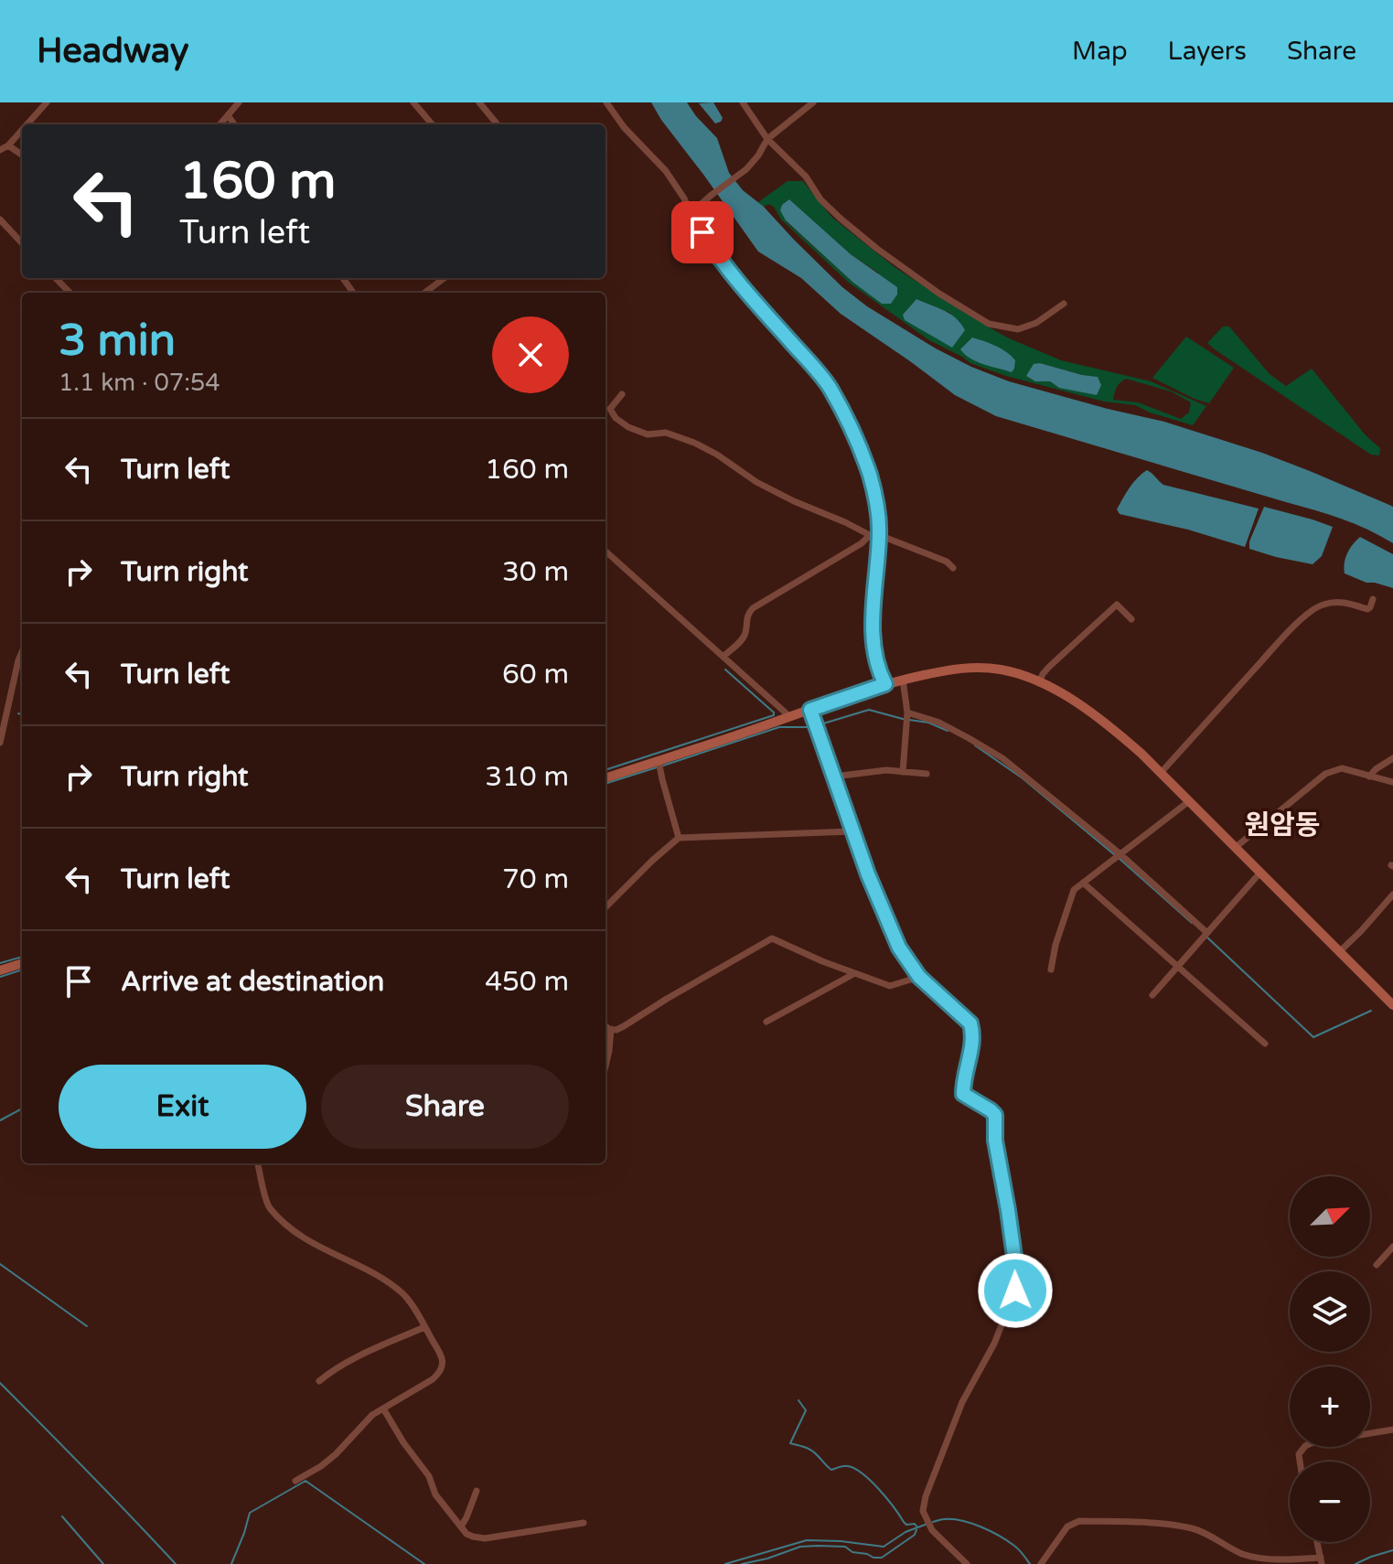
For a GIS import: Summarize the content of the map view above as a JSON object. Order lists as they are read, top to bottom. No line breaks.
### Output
{"districts":["원암동"],"north":"top right","page":{"header":"Headway","nav":["Map","Layers","Share"],"turn":["160 m","Turn left"],"heading":["3 min","1.1 km · 07:54"],"list":[{"name":"Turn left","value":"160 m"},{"name":"Turn right","value":"30 m"},{"name":"Turn left","value":"60 m"},{"name":"Turn right","value":"310 m"},{"name":"Turn left","value":"70 m"},{"name":"Arrive at destination","value":"450 m"}],"buttons":["Exit","Share"],"map_buttons":["+","−"]}}
